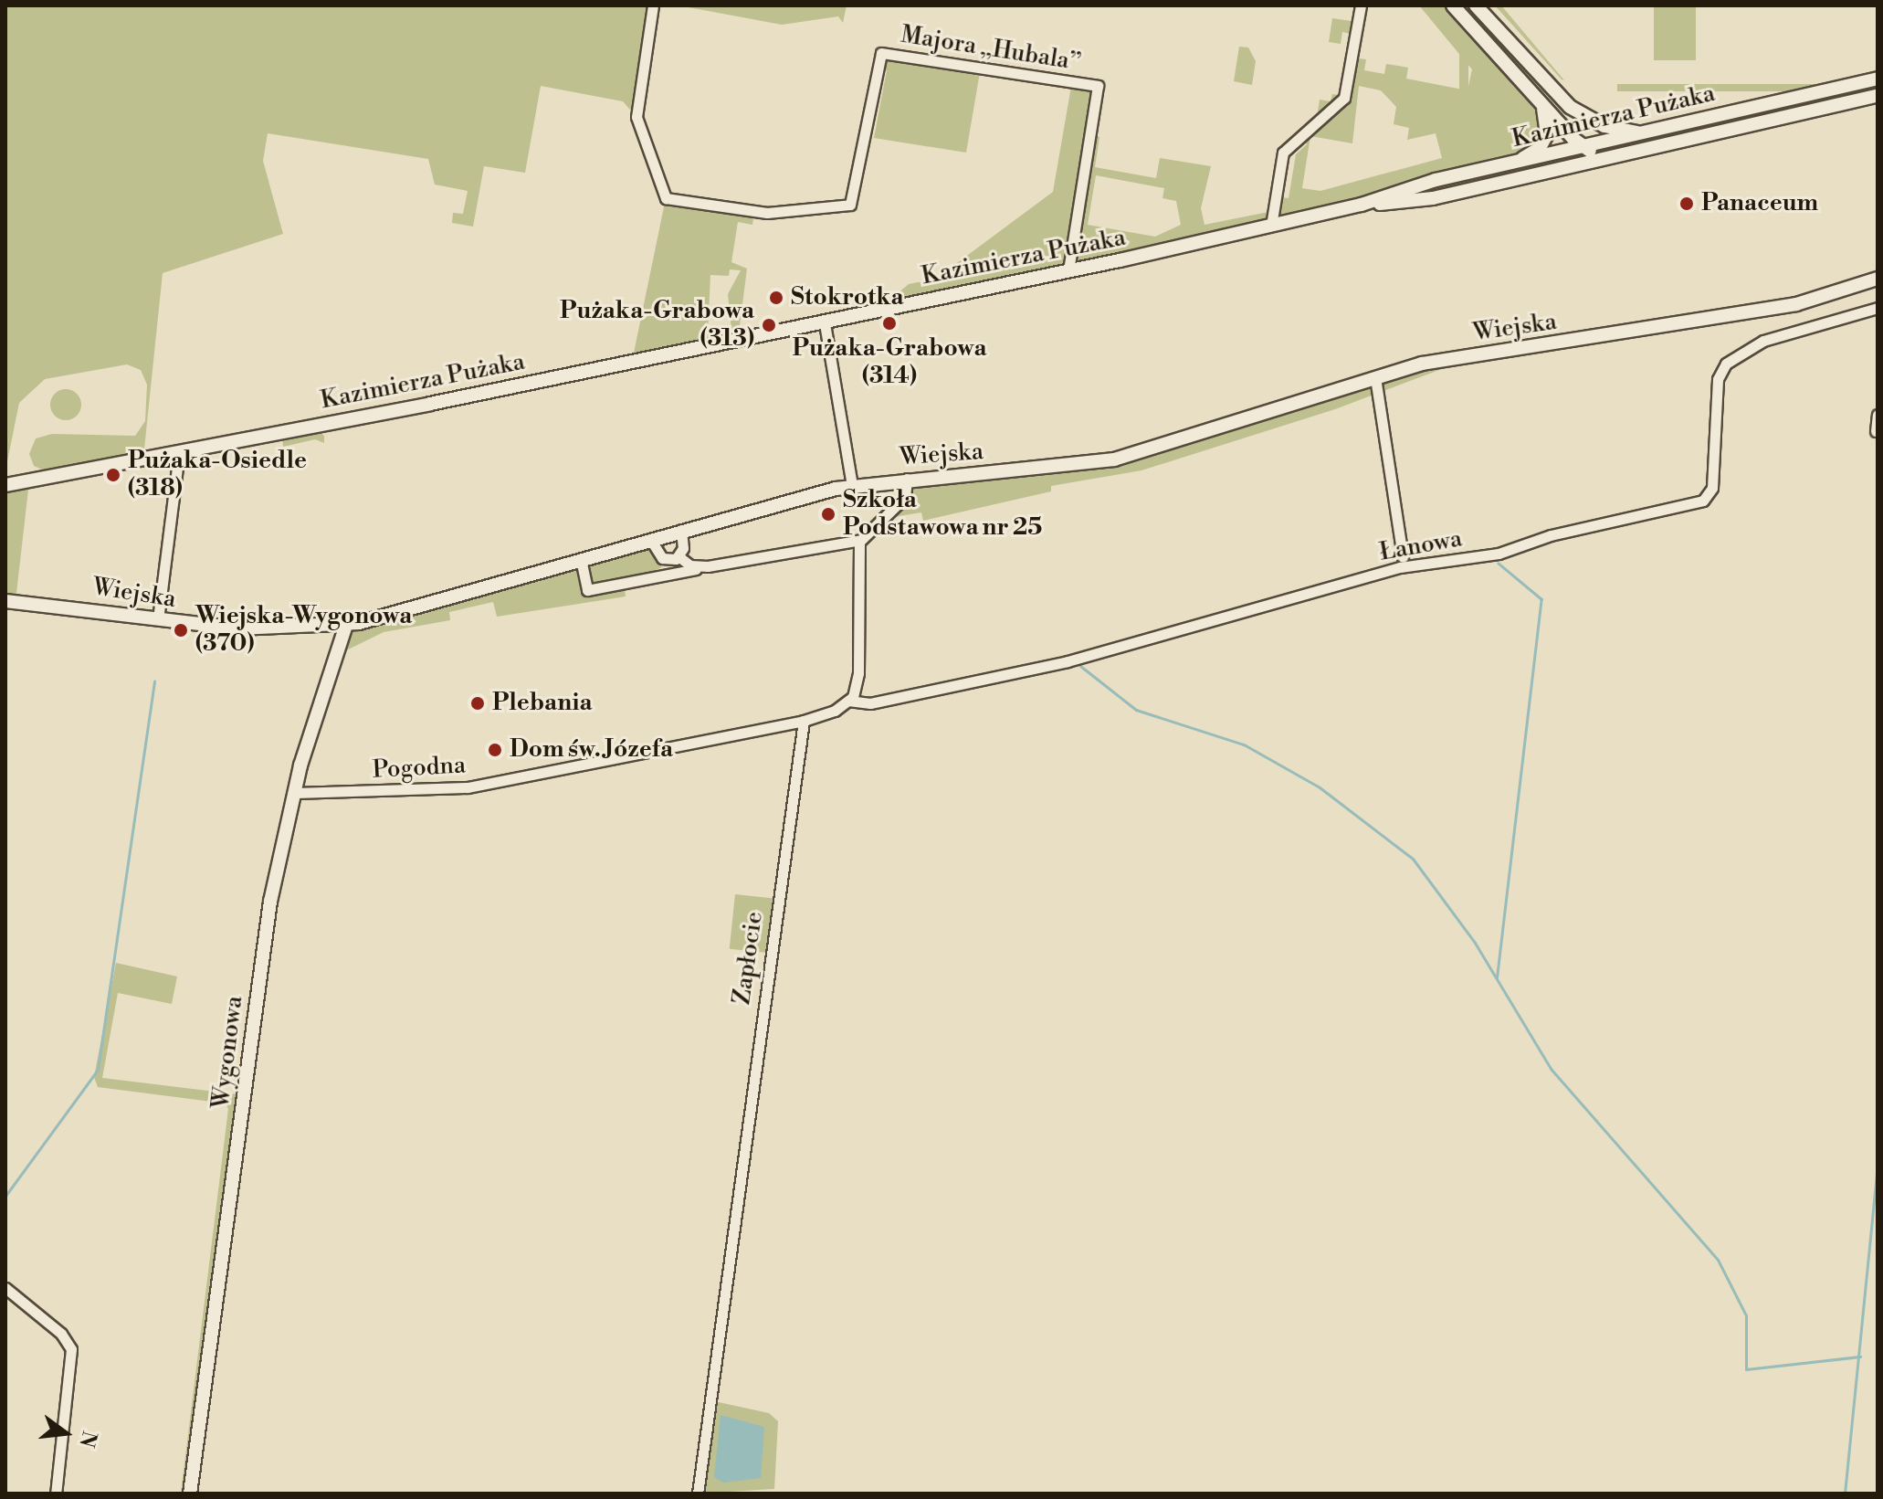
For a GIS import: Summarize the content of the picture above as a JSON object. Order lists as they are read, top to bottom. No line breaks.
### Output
{"streets":{"street":["Majora „Hubala”","Kazimierza Pużaka","Wiejska","Łanowa","Pogodna","Zapłocie","Wygonowa"]},"crossings":[["Majora „Hubala”","Kazimierza Pużaka"],["Wiejska","Wygonowa"],["Pogodna","Zapłocie"],["Pogodna","Wygonowa"]],"places":["Panaceum","Stokrotka","Pużaka-Grabowa (314)","Pużaka-Grabowa (313)","Pużaka-Osiedle (318)","Szkoła Podstawowa nr 25","Wiejska-Wygonowa (370)","Plebania","Dom św. Józefa"],"north":"right"}
